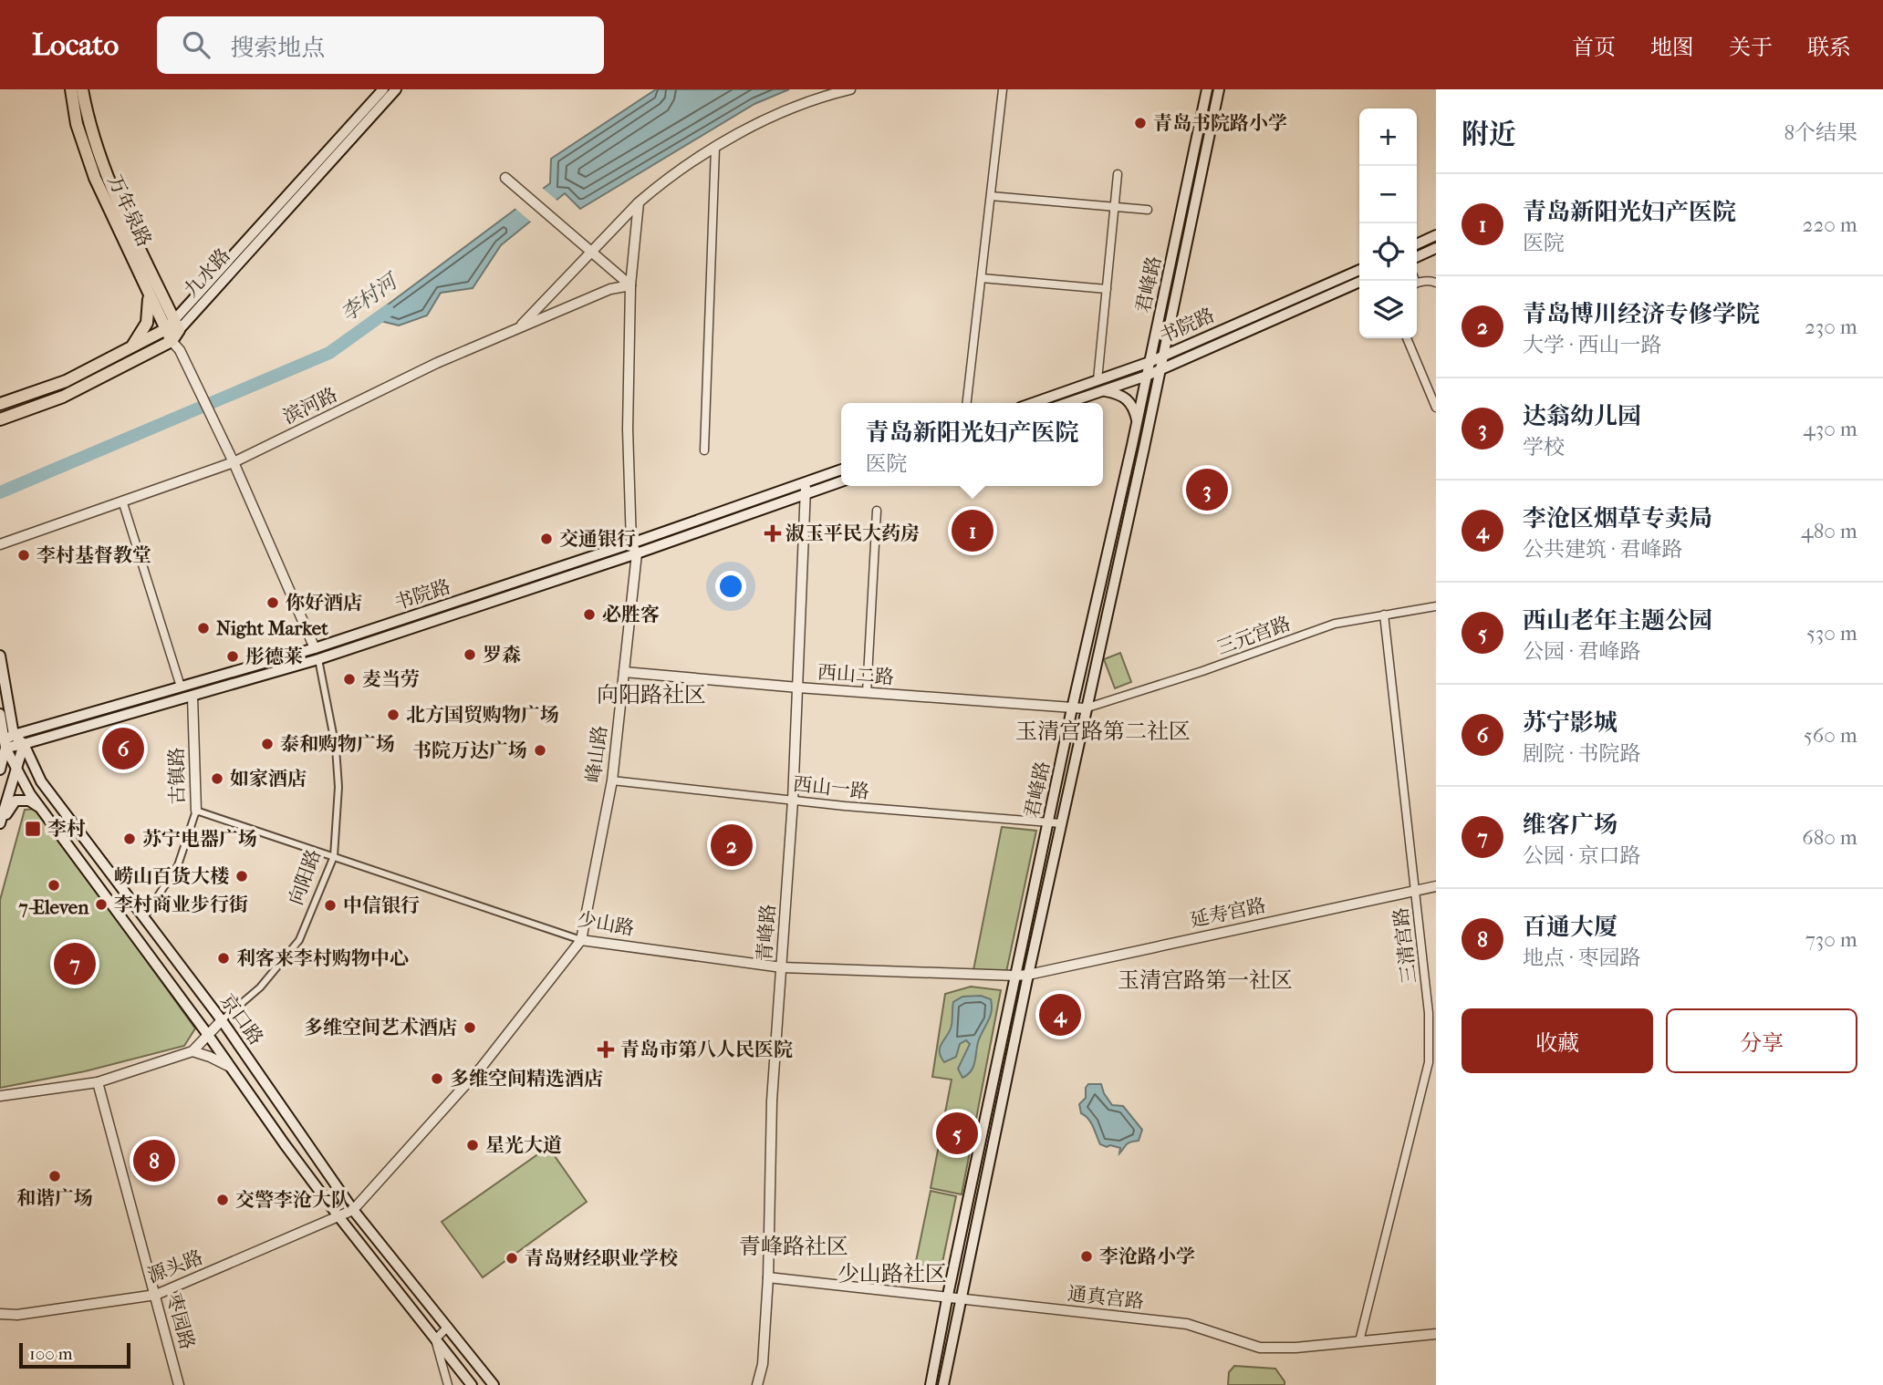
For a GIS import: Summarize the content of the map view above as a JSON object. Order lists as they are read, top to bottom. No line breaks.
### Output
{"streets":{"main road":["万年泉路","九水路","君峰路","书院路","向阳路","京口路"],"street":["滨河路","三元宫路","西山二路","峰山路","古镇路","西山一路","延寿宫路","少山路","青峰路","三清宫路","源头路","通真宫路","枣园路"]},"crossings":[["万年泉路","九水路"],["万年泉路","向阳路"],["九水路","向阳路"],["君峰路","书院路"],["君峰路","三元宫路"],["君峰路","西山二路"],["君峰路","西山一路"],["君峰路","延寿宫路"],["君峰路","少山路"],["君峰路","通真宫路"],["书院路","峰山路"],["书院路","古镇路"],["书院路","向阳路"],["书院路","青峰路"],["书院路","京口路"],["滨河路","向阳路"],["三元宫路","西山二路"],["三元宫路","三清宫路"],["西山二路","峰山路"],["西山二路","青峰路"],["峰山路","西山一路"],["峰山路","少山路"],["峰山路","京口路"],["峰山路","源头路"],["古镇路","少山路"],["古镇路","京口路"],["西山一路","青峰路"],["向阳路","少山路"],["向阳路","京口路"],["向阳路","枣园路"],["延寿宫路","少山路"],["延寿宫路","三清宫路"],["少山路","青峰路"],["青峰路","通真宫路"],["三清宫路","通真宫路"],["京口路","源头路"],["源头路","枣园路"]],"districts":["向阳路社区","玉清宫路第二社区","玉清宫路第一社区","青峰路社区","少山路社区"],"water":["李村河"],"places":{"other":["青岛书院路小学","交通银行","李村基督教堂","你好酒店","必胜客","Night Market","罗森","彤德莱","麦当劳","北方国贸购物广场","泰和购物广场","书院万达广场","如家酒店","苏宁电器广场","崂山百货大楼","7-Eleven","李村商业步行街","中信银行","利客来李村购物中心","多维空间艺术酒店","多维空间精选酒店","星光大道","和谐广场","交警李沧大队","李沧路小学","青岛财经职业学校"],"health":["淑玉平民大药房","青岛市第八人民医院"],"transit":["李村"]},"scale_bar":"100 m","page":{"header":"Locato","search":"搜索地点","nav":["首页","地图","关于","联系"],"heading":["附近","8个结果"],"map_buttons":["+","−"],"list":[{"mark":"1","name":"青岛新阳光妇产医院","note":"医院","value":"220 m"},{"mark":"2","name":"青岛博川经济专修学院","note":"大学 · 西山一路","value":"230 m"},{"mark":"3","name":"达翁幼儿园","note":"学校","value":"430 m"},{"mark":"4","name":"李沧区烟草专卖局","note":"公共建筑 · 君峰路","value":"480 m"},{"mark":"5","name":"西山老年主题公园","note":"公园 · 君峰路","value":"530 m"},{"mark":"6","name":"苏宁影城","note":"剧院 · 书院路","value":"560 m"},{"mark":"7","name":"维客广场","note":"公园 · 京口路","value":"680 m"},{"mark":"8","name":"百通大厦","note":"地点 · 枣园路","value":"730 m"}],"popup":["青岛新阳光妇产医院","医院"],"pins":["3","1","6","2","7","4","5","8"],"buttons":["收藏","分享"],"scale":"100 m"}}
